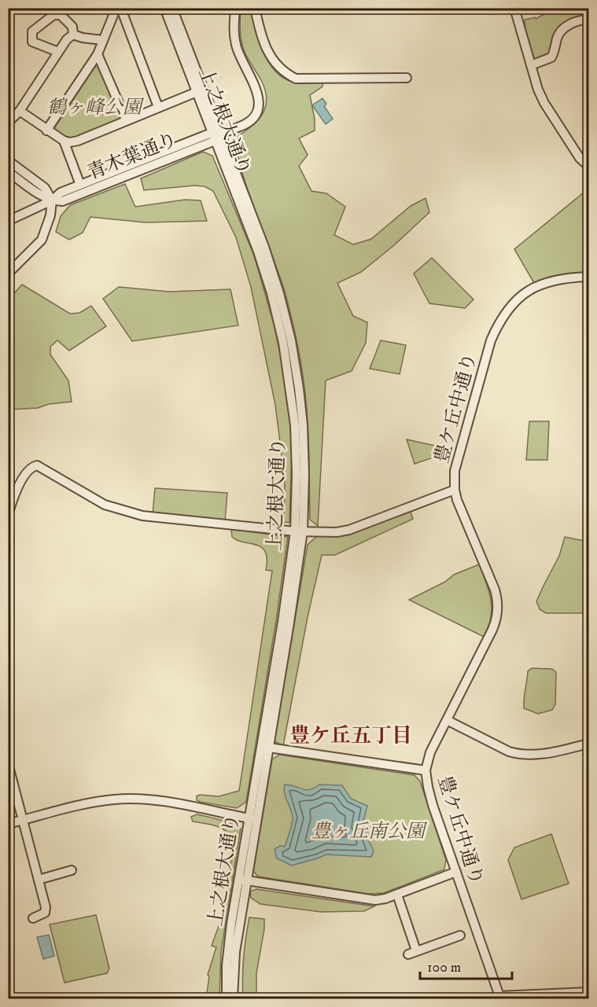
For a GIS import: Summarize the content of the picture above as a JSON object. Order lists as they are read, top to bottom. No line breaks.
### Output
{"streets":{"street":["上之根大通り","青木葉通り","豊ケ丘中通り"]},"crossings":[["上之根大通り","青木葉通り"]],"districts":["豊ケ丘五丁目"],"parks":["鶴ヶ峰公園","豊ヶ丘南公園"],"scale_bar":"100 m"}
